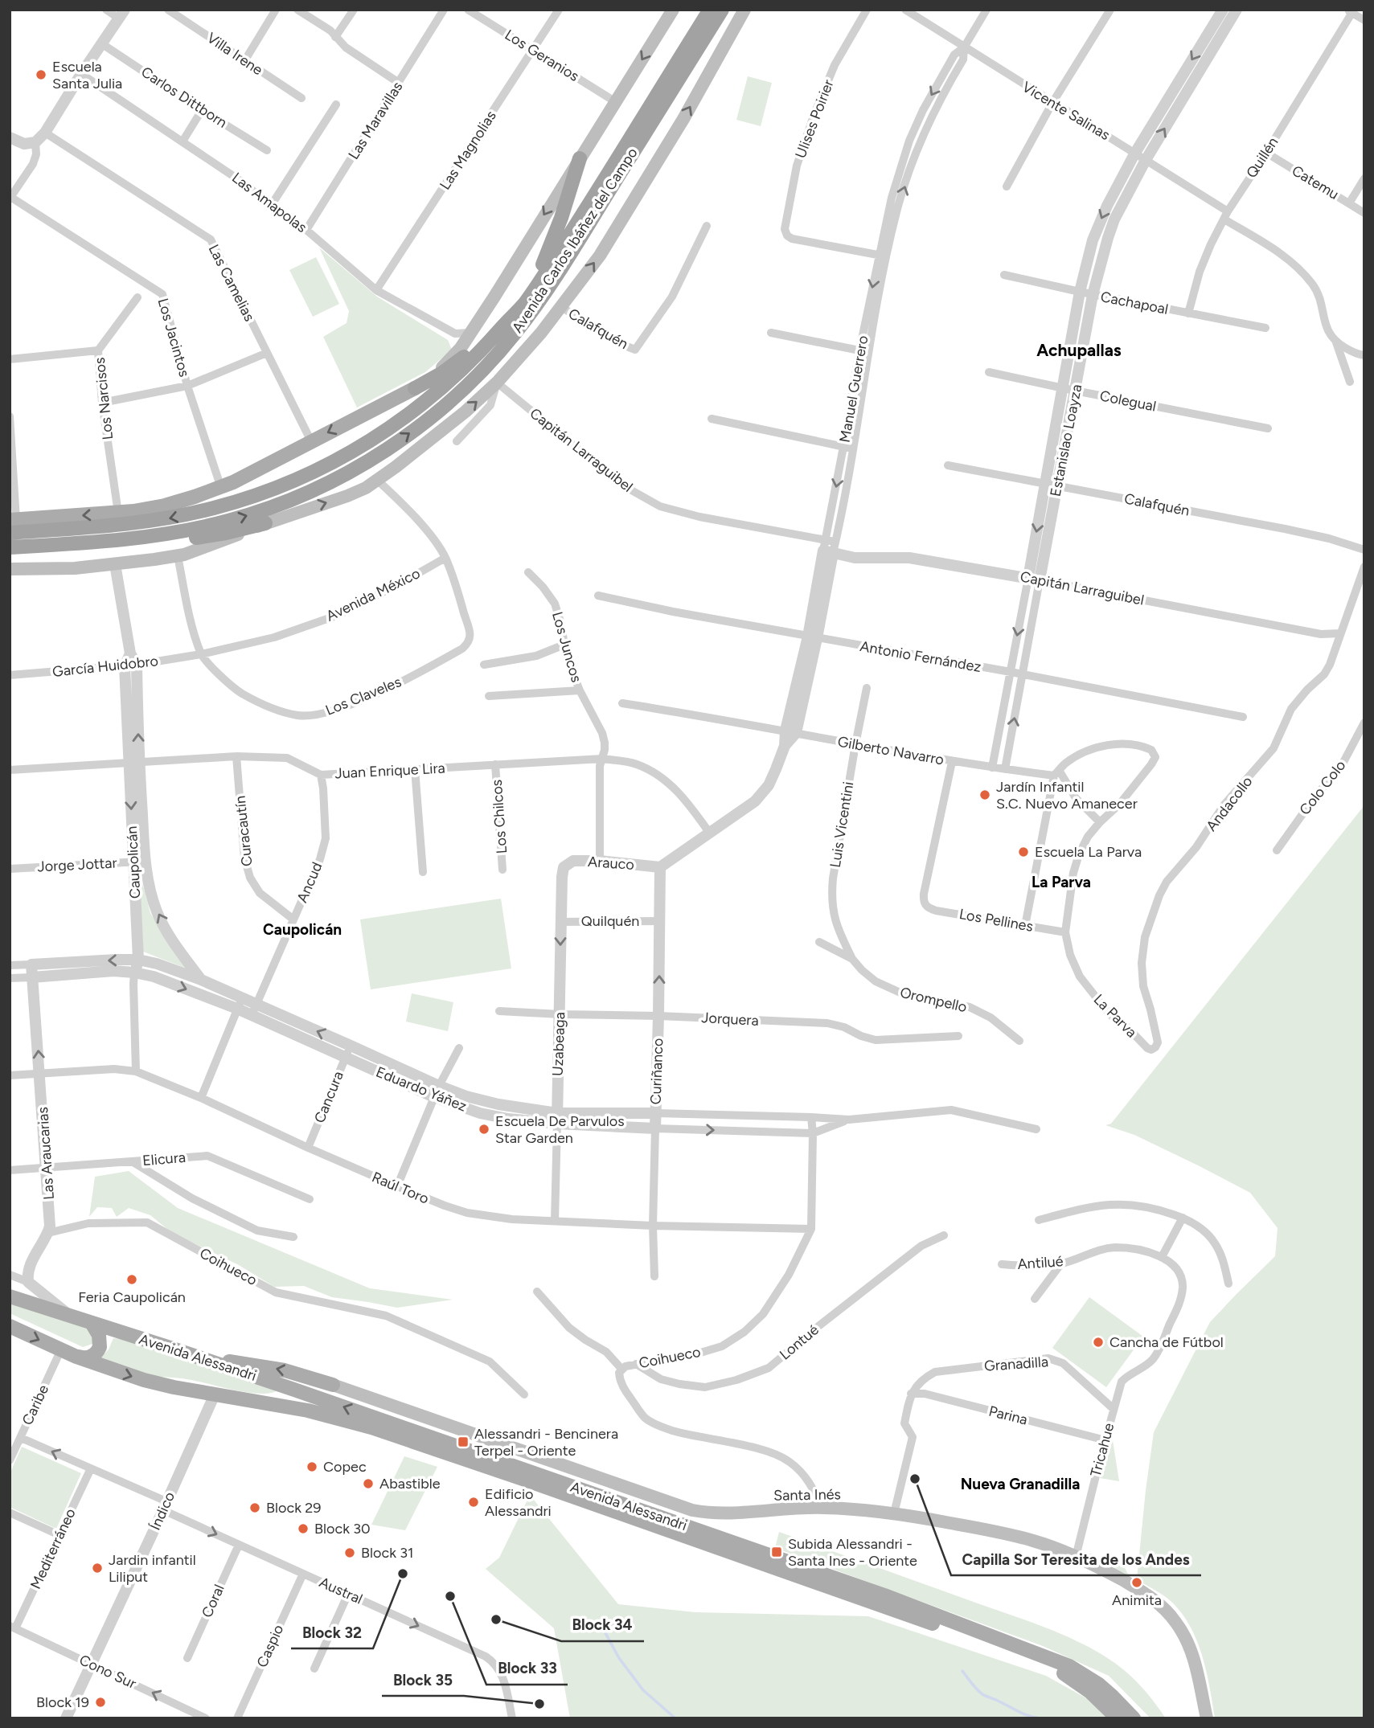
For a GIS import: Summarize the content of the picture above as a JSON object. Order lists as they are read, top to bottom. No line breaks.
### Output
{"streets":{"highway":["Avenida Carlos Ibáñez del Campo"],"main road":["Avenida Alessandri","Santa Inés"],"street":["Villa Irene","Los Geranios","Carlos Dittborn","Vicente Salinas","Ulises Poirier","Las Maravillas","Las Magnolias","Quillén","Catemu","Las Amapolas","Las Camelias","Cachapoal","Calafquén","Los Jacintos","Manuel Guerrero","Los Narcisos","Colegual","Estanislao Loayza","Capitán Larraguibel","Avenida México","Los Juncos","Antonio Fernández","García Huidobro","Los Claveles","Gilberto Navarro","Juan Enrique Lira","Colo Colo","Andacollo","Los Chilcos","Luis Vicentini","Curacautín","Caupolicán","Arauco","Jorge Jottar","Ancud","Los Pellines","Quilquén","Orompello","La Parva","Jorquera","Uzabeaga","Curiñanco","Eduardo Yáñez","Cancura","Las Araucarias","Elicura","Raúl Toro","Antilué","Coihueco","Lontué","Granadilla","Caribe","Parina","Tricahue","Índico","Mediterráneo","Austral","Coral","Caspio","Cono Sur"]},"crossings":[["Los Geranios","Las Magnolias"],["Vicente Salinas","Quillén"],["Vicente Salinas","Manuel Guerrero"],["Vicente Salinas","Estanislao Loayza"],["Ulises Poirier","Manuel Guerrero"],["Las Maravillas","Las Amapolas"],["Las Magnolias","Las Amapolas"],["Quillén","Catemu"],["Quillén","Cachapoal"],["Avenida Carlos Ibáñez del Campo","Calafquén"],["Avenida Carlos Ibáñez del Campo","Capitán Larraguibel"],["Avenida Carlos Ibáñez del Campo","Caupolicán"],["Cachapoal","Estanislao Loayza"],["Calafquén","Estanislao Loayza"],["Manuel Guerrero","Capitán Larraguibel"],["Manuel Guerrero","Antonio Fernández"],["Manuel Guerrero","Gilberto Navarro"],["Manuel Guerrero","Juan Enrique Lira"],["Manuel Guerrero","Arauco"],["Manuel Guerrero","Curiñanco"],["Colegual","Estanislao Loayza"],["Estanislao Loayza","Capitán Larraguibel"],["Estanislao Loayza","Antonio Fernández"],["Estanislao Loayza","Gilberto Navarro"],["Capitán Larraguibel","Andacollo"],["Avenida México","García Huidobro"],["Avenida México","Los Claveles"],["Los Juncos","Juan Enrique Lira"],["García Huidobro","Los Claveles"],["García Huidobro","Caupolicán"],["Gilberto Navarro","Luis Vicentini"],["Gilberto Navarro","Los Pellines"],["Gilberto Navarro","La Parva"],["Juan Enrique Lira","Los Chilcos"],["Juan Enrique Lira","Curacautín"],["Juan Enrique Lira","Caupolicán"],["Juan Enrique Lira","Ancud"],["Andacollo","La Parva"],["Luis Vicentini","Orompello"],["Curacautín","Ancud"],["Caupolicán","Jorge Jottar"],["Caupolicán","Eduardo Yáñez"],["Caupolicán","Raúl Toro"],["Arauco","Uzabeaga"],["Arauco","Curiñanco"],["Ancud","Eduardo Yáñez"],["Los Pellines","La Parva"],["Quilquén","Uzabeaga"],["Quilquén","Curiñanco"],["Jorquera","Uzabeaga"],["Jorquera","Curiñanco"],["Uzabeaga","Eduardo Yáñez"],["Uzabeaga","Raúl Toro"],["Curiñanco","Eduardo Yáñez"],["Curiñanco","Raúl Toro"],["Eduardo Yáñez","Cancura"],["Eduardo Yáñez","Las Araucarias"],["Eduardo Yáñez","Coihueco"],["Cancura","Raúl Toro"],["Las Araucarias","Elicura"],["Las Araucarias","Raúl Toro"],["Las Araucarias","Coihueco"],["Raúl Toro","Coihueco"],["Antilué","Granadilla"],["Antilué","Tricahue"],["Coihueco","Lontué"],["Coihueco","Santa Inés"],["Avenida Alessandri","Caribe"],["Avenida Alessandri","Índico"],["Granadilla","Parina"],["Granadilla","Tricahue"],["Caribe","Austral"],["Parina","Tricahue"],["Tricahue","Santa Inés"],["Índico","Austral"],["Índico","Cono Sur"],["Mediterráneo","Austral"],["Mediterráneo","Cono Sur"],["Austral","Coral"],["Austral","Caspio"]],"one_way":["Cono Sur"],"districts":["Achupallas","La Parva","Caupolicán","Nueva Granadilla"],"places":{"other":["Escuela Santa Julia","Jardín Infantil S.C. Nuevo Amanecer","Escuela La Parva","Escuela De Parvulos Star Garden","Feria Caupolicán","Cancha de Fútbol","Copec","Capilla Sor Teresita de los Andes","Abastible","Edificio Alessandri","Block 29","Block 30","Block 31","Jardin infantil Liliput","Block 32","Animita","Block 33","Block 34","Block 19","Block 35"],"transit":["Alessandri - Bencinera Terpel - Oriente","Subida Alessandri - Santa Ines - Oriente"]}}
